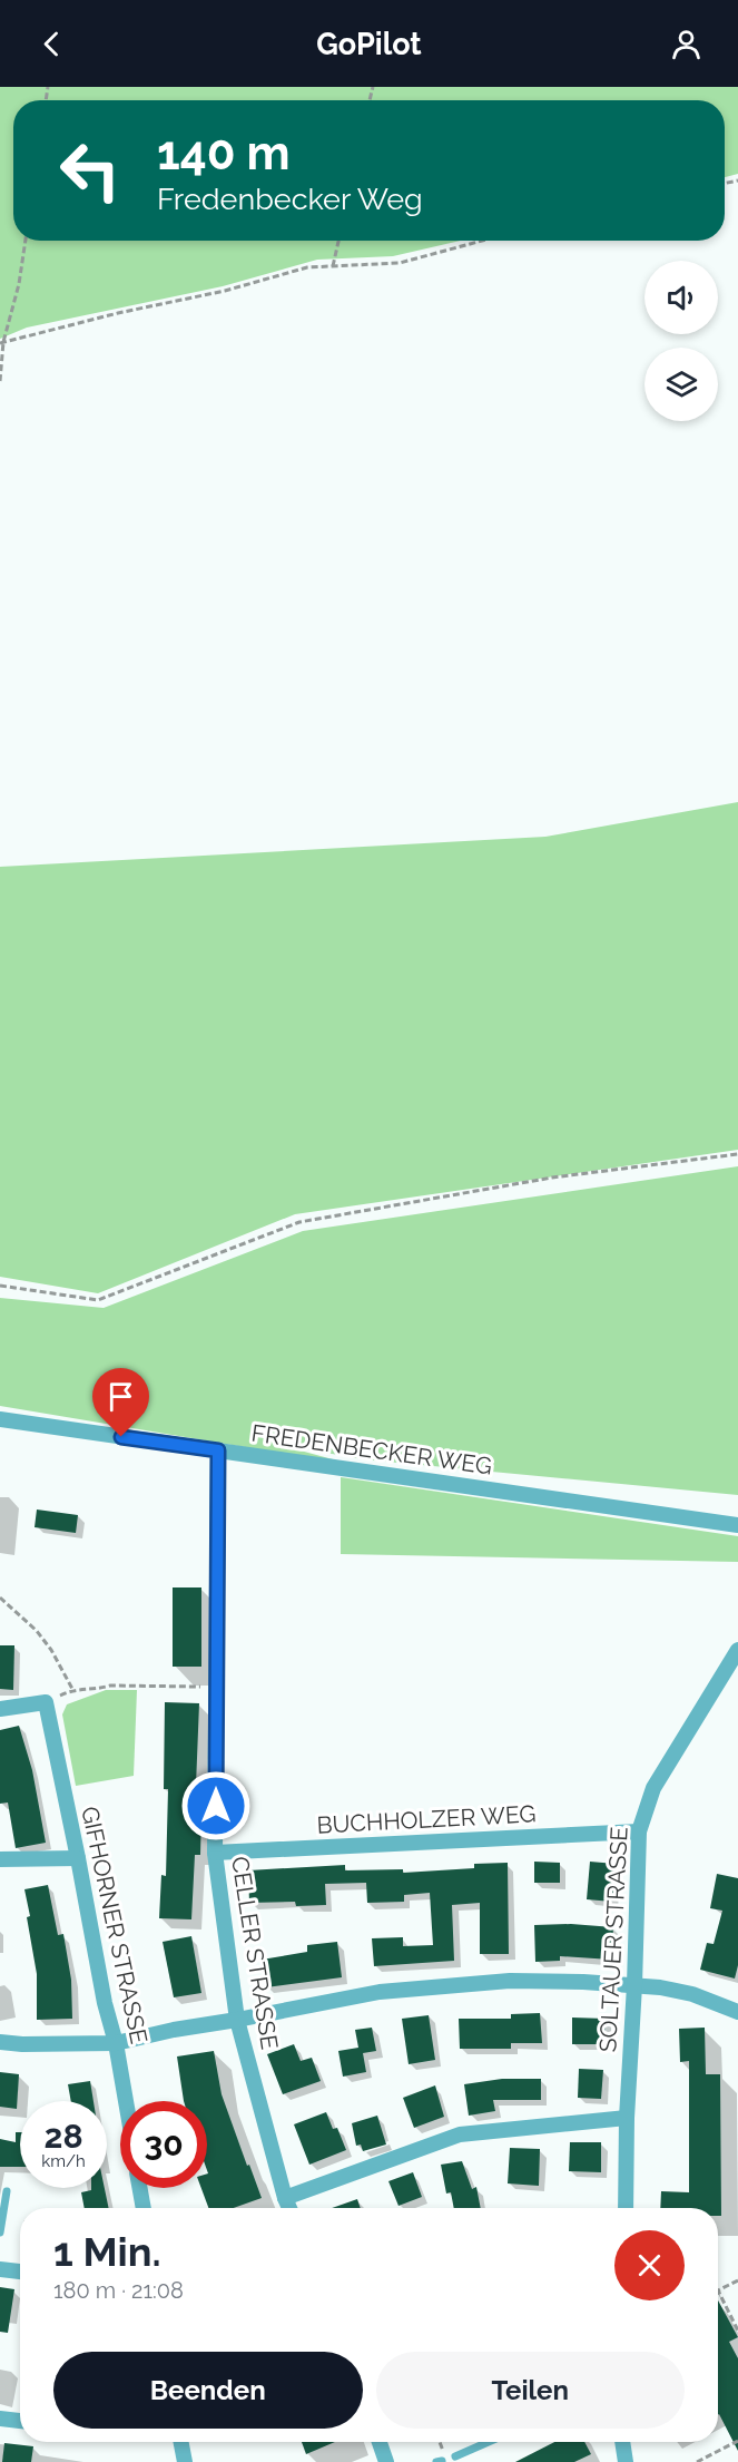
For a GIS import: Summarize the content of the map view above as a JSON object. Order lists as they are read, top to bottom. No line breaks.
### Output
{"streets":{"street":["FREDENBECKER WEG","BUCHHOLZER WEG","GIFHORNER STRASSE","SOLTAUER STRASSE","CELLER STRASSE"]},"crossings":[["FREDENBECKER WEG","CELLER STRASSE"],["BUCHHOLZER WEG","SOLTAUER STRASSE"],["BUCHHOLZER WEG","CELLER STRASSE"]],"page":{"header":"GoPilot","turn":["140 m","Fredenbecker Weg"],"speed":"28 km/h","limit":"30","heading":["1 Min.","180 m · 21:08"],"buttons":["Beenden","Teilen"]}}
